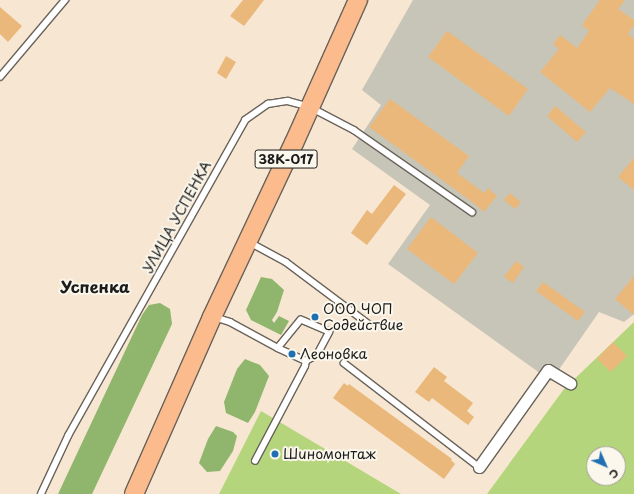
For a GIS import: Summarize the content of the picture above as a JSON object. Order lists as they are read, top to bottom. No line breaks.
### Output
{"streets":{"main road":["38К-017"],"lane":["УЛИЦА УСПЕНКА"]},"crossings":[["38К-017","УЛИЦА УСПЕНКА"]],"districts":["Успенка"],"places":["ООО ЧОП Содействие","Леоновка","Шиномонтаж"],"north":"bottom right"}
